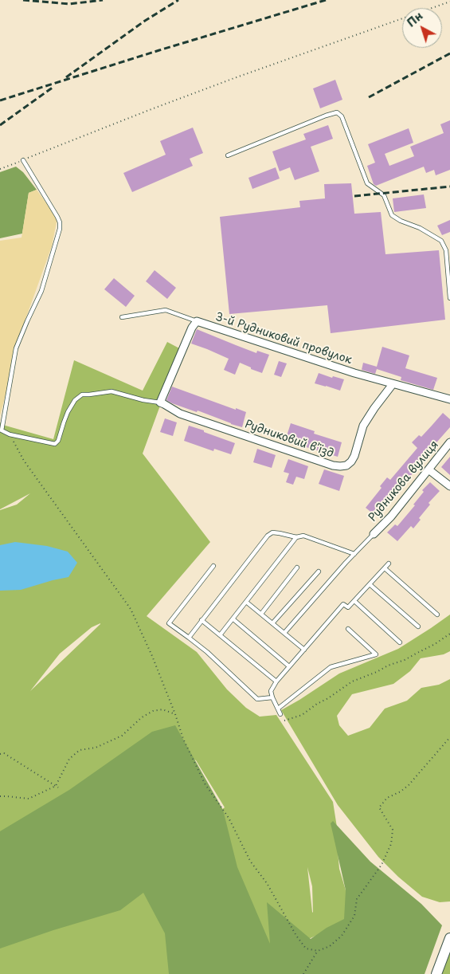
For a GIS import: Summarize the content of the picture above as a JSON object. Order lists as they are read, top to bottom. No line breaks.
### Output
{"streets":{"street":["3-й Рудниковий провулок","Рудниковий в’їзд","Рудникова вулиця"]},"crossings":[["3-й Рудниковий провулок","Рудниковий в’їзд"]],"north":"top left"}
